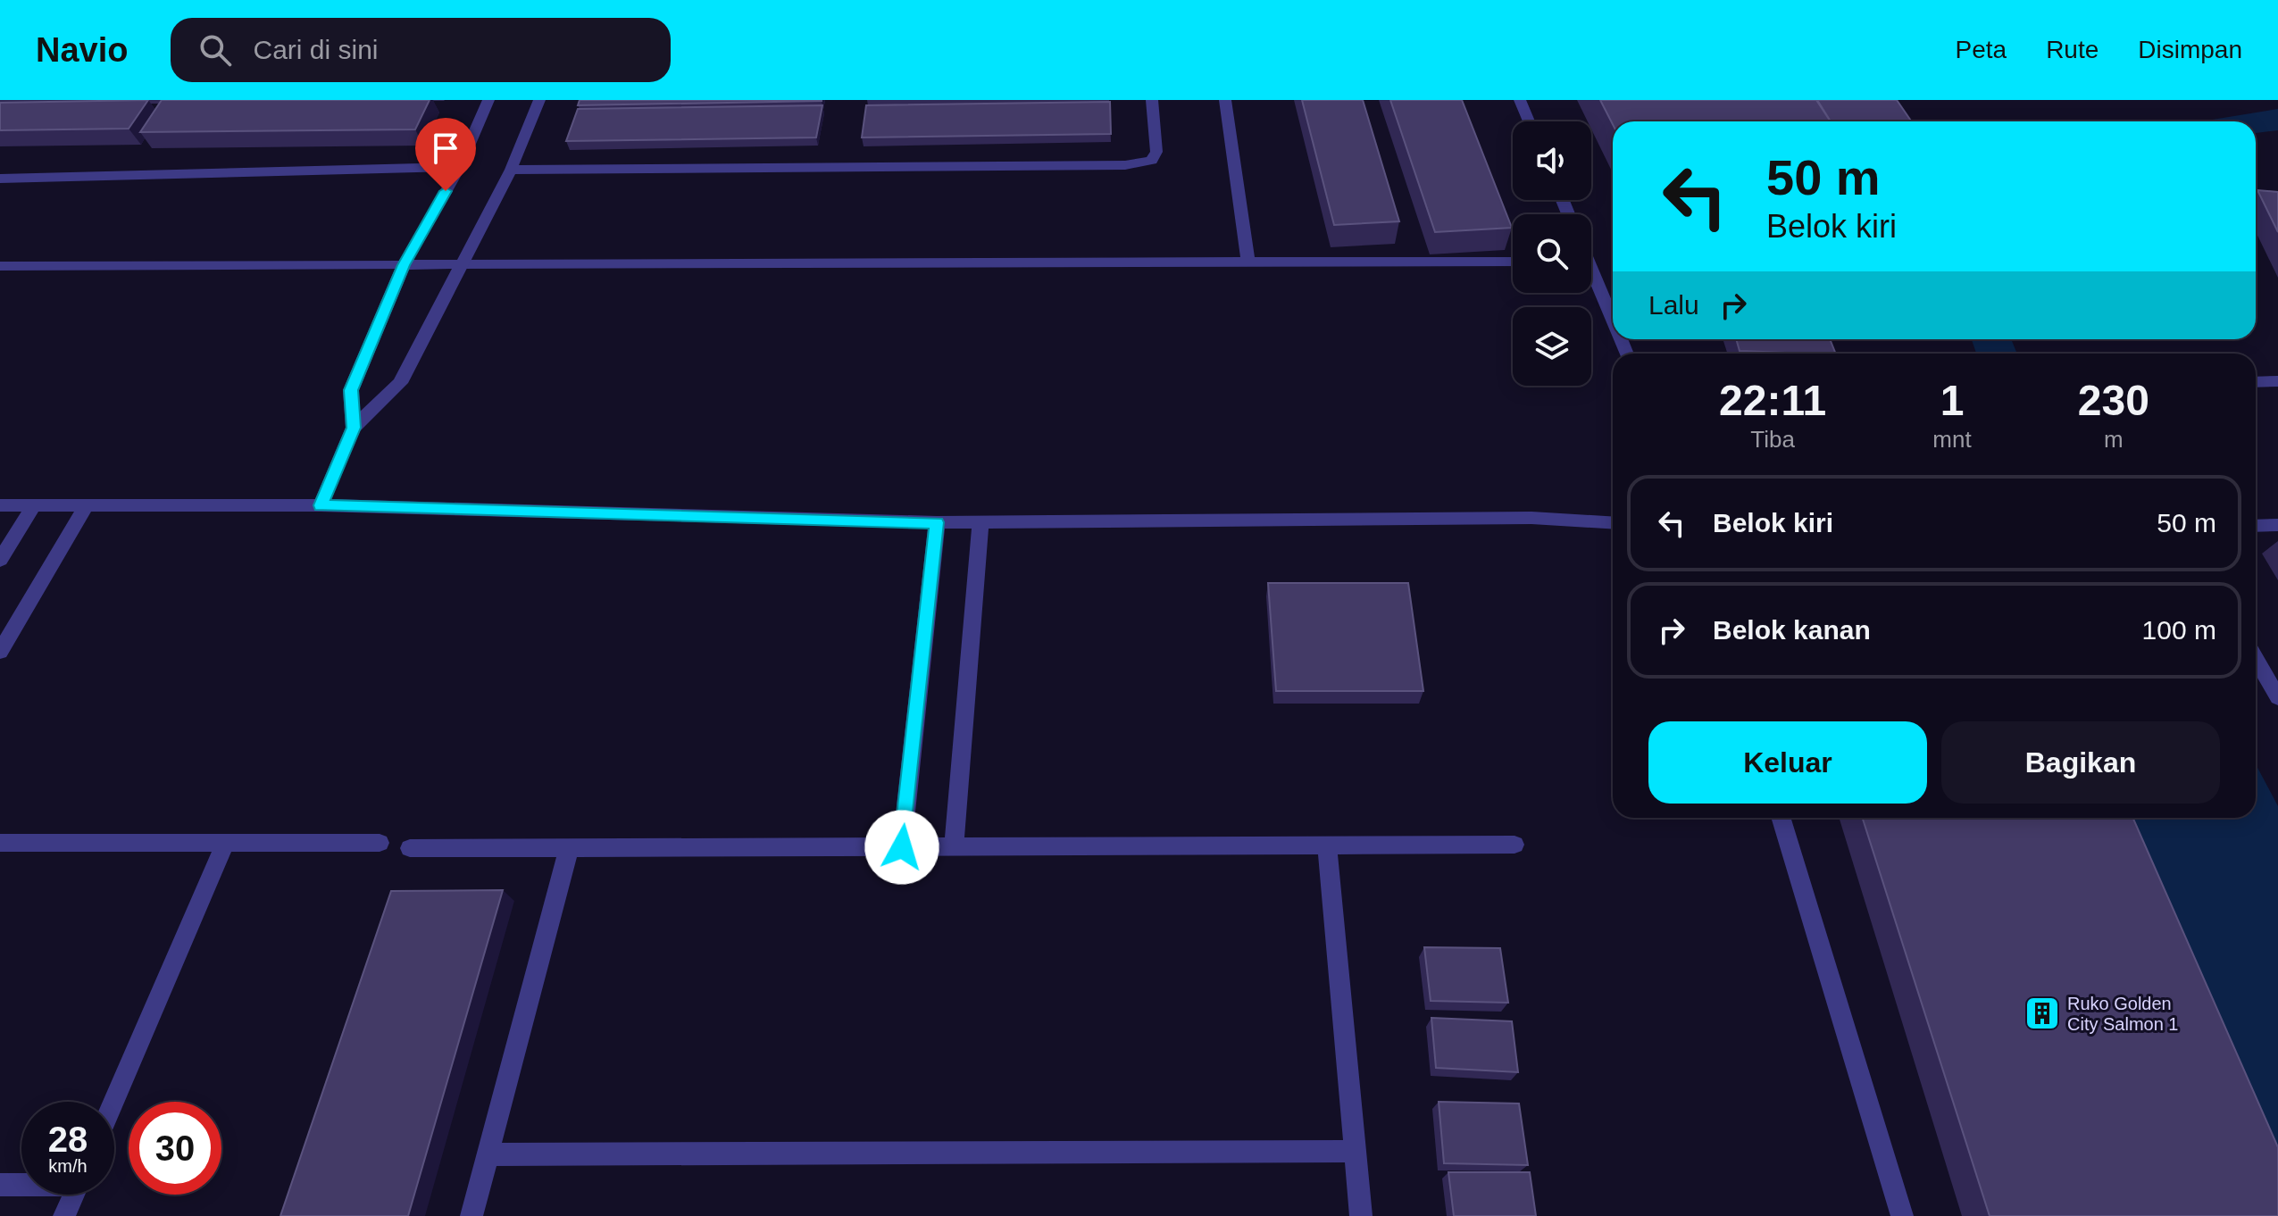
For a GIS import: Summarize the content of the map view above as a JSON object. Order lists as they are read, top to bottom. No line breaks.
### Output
{"places":{"building":["Ruko Golden City Salmon 1"]},"page":{"header":"Navio","search":"Cari di sini","nav":["Peta","Rute","Disimpan"],"turn":["50 m","Belok kiri"],"then":"Lalu","eta":["22:11","Tiba","1","mnt","230","m"],"list":[{"name":"Belok kiri","value":"50 m"},{"name":"Belok kanan","value":"100 m"}],"buttons":["Keluar","Bagikan"],"speed":"28 km/h","limit":"30"}}
